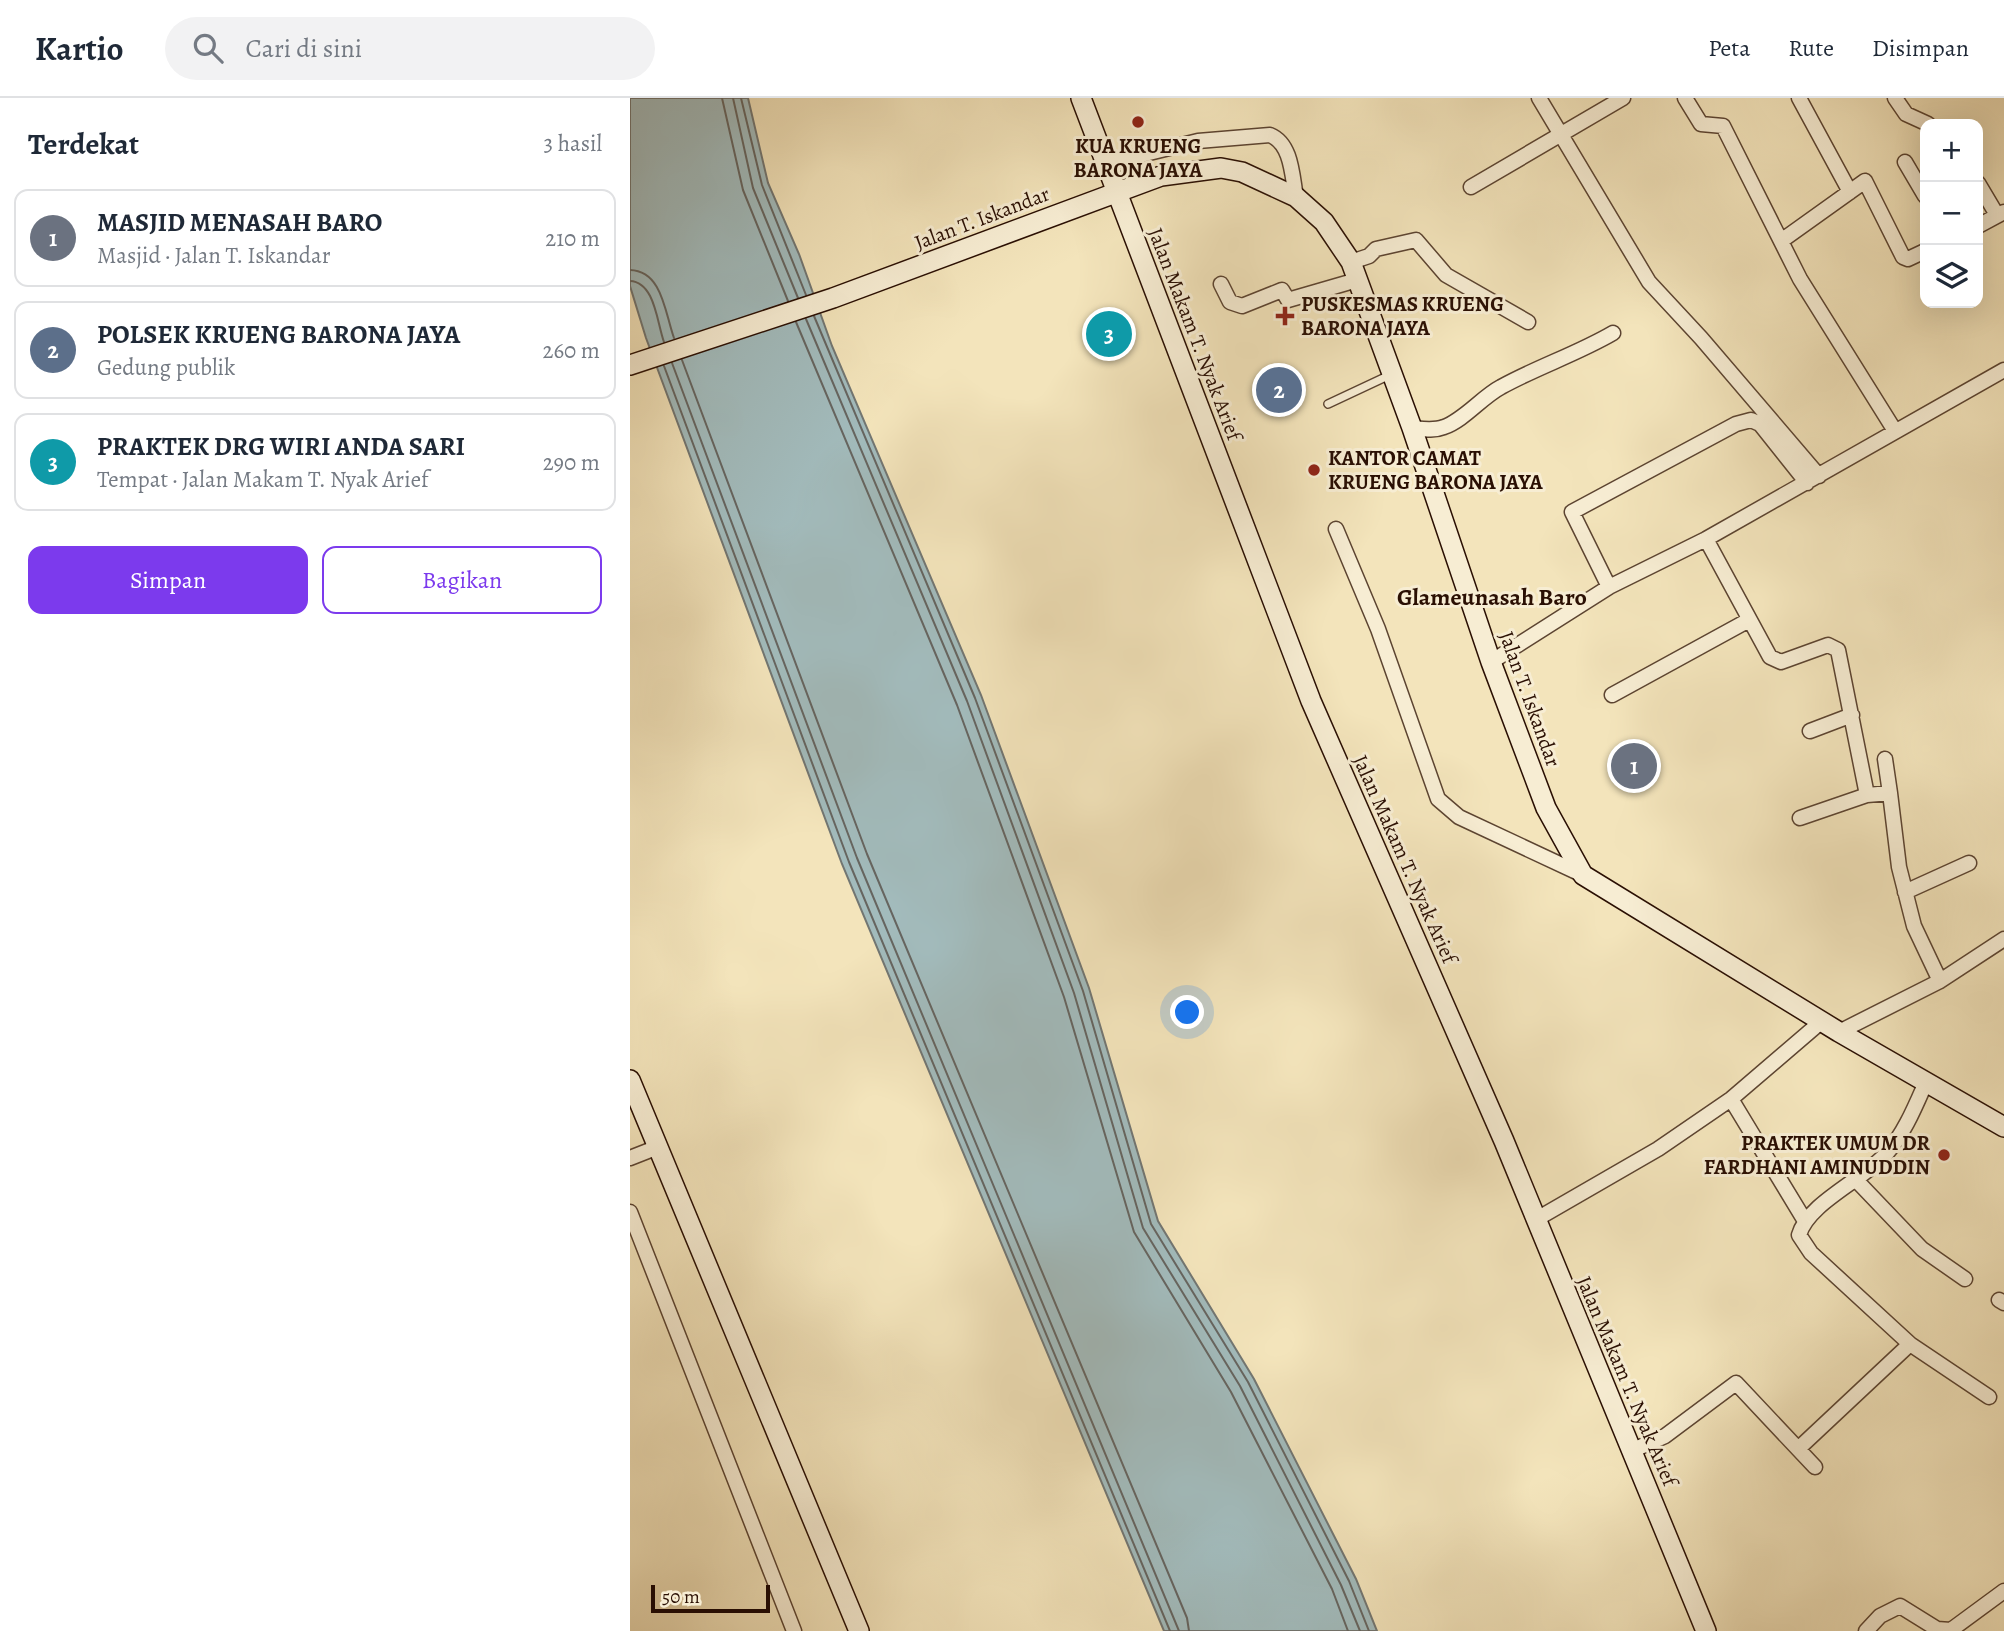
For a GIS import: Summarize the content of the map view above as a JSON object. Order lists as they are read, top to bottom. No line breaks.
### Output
{"streets":{"street":["Jalan T. Iskandar","Jalan Makam T. Nyak Arief"]},"crossings":[["Jalan T. Iskandar","Jalan Makam T. Nyak Arief"]],"districts":["Glameunasah Baro"],"places":{"other":["KUA KRUENG BARONA JAYA","KANTOR CAMAT KRUENG BARONA JAYA","PRAKTEK UMUM DR FARDHANI AMINUDDIN"],"health":["PUSKESMAS KRUENG BARONA JAYA"]},"scale_bar":"50 m","page":{"header":"Kartio","search":"Cari di sini","nav":["Peta","Rute","Disimpan"],"heading":["Terdekat","3 hasil"],"map_buttons":["+","−"],"list":[{"mark":"1","name":"MASJID MENASAH BARO","note":"Masjid · Jalan T. Iskandar","value":"210 m"},{"mark":"2","name":"POLSEK KRUENG BARONA JAYA","note":"Gedung publik","value":"260 m"},{"mark":"3","name":"PRAKTEK DRG WIRI ANDA SARI","note":"Tempat · Jalan Makam T. Nyak Arief","value":"290 m"}],"pins":["3","2","1"],"buttons":["Simpan","Bagikan"],"scale":"50 m"}}
